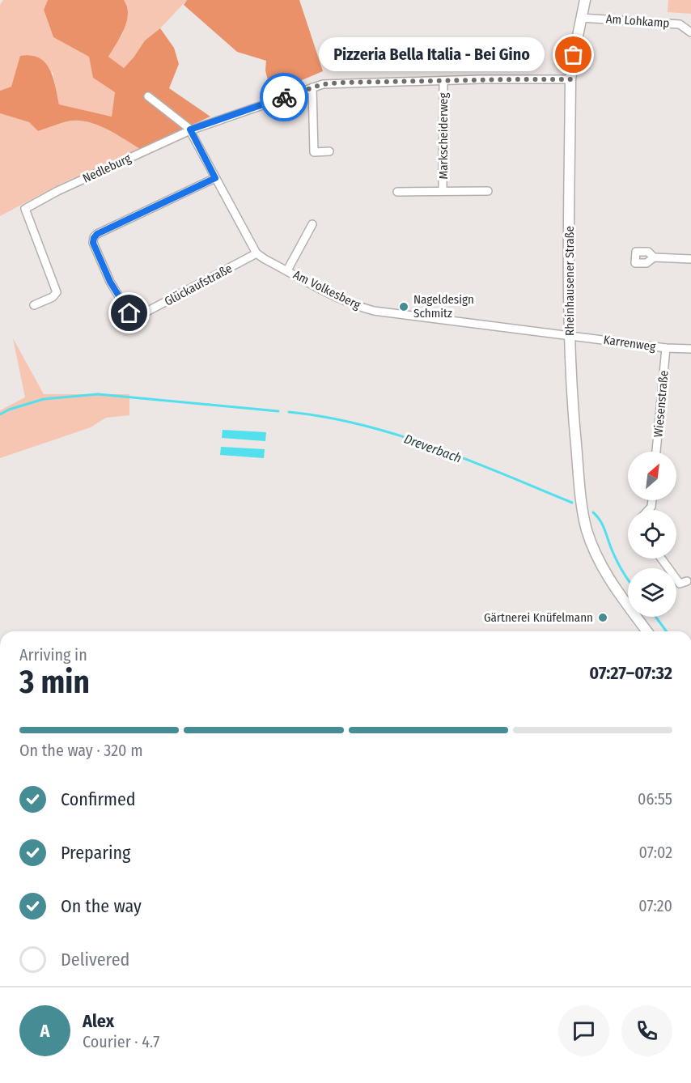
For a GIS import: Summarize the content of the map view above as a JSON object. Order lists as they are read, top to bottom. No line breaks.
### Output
{"streets":{"street":["Am Lohkamp","Markscheiderweg","Nedleburg","Rheinhausener Straße","Glückaufstraße","Am Volkesberg","Karrenweg","Wiesenstraße"]},"crossings":[["Am Lohkamp","Rheinhausener Straße"],["Markscheiderweg","Nedleburg"],["Nedleburg","Rheinhausener Straße"],["Rheinhausener Straße","Am Volkesberg"],["Rheinhausener Straße","Karrenweg"],["Glückaufstraße","Am Volkesberg"],["Am Volkesberg","Karrenweg"],["Karrenweg","Wiesenstraße"]],"water":["Dreverbach"],"places":["Pizzeria Bella Italia - Bei Gino","Nageldesign Schmitz","Gärtnerei Knüfelmann"],"north":"top right","page":{"bubble":"Pizzeria Bella Italia - Bei Gino","heading":["3 min","Arriving in","07:27–07:32"],"panel":["Alex","Courier · 4.7"],"bar":"On the way · 320 m","list":[["Confirmed","06:55"],["Preparing","07:02"],["On the way","07:20"],"Delivered"],"round":"A"}}
